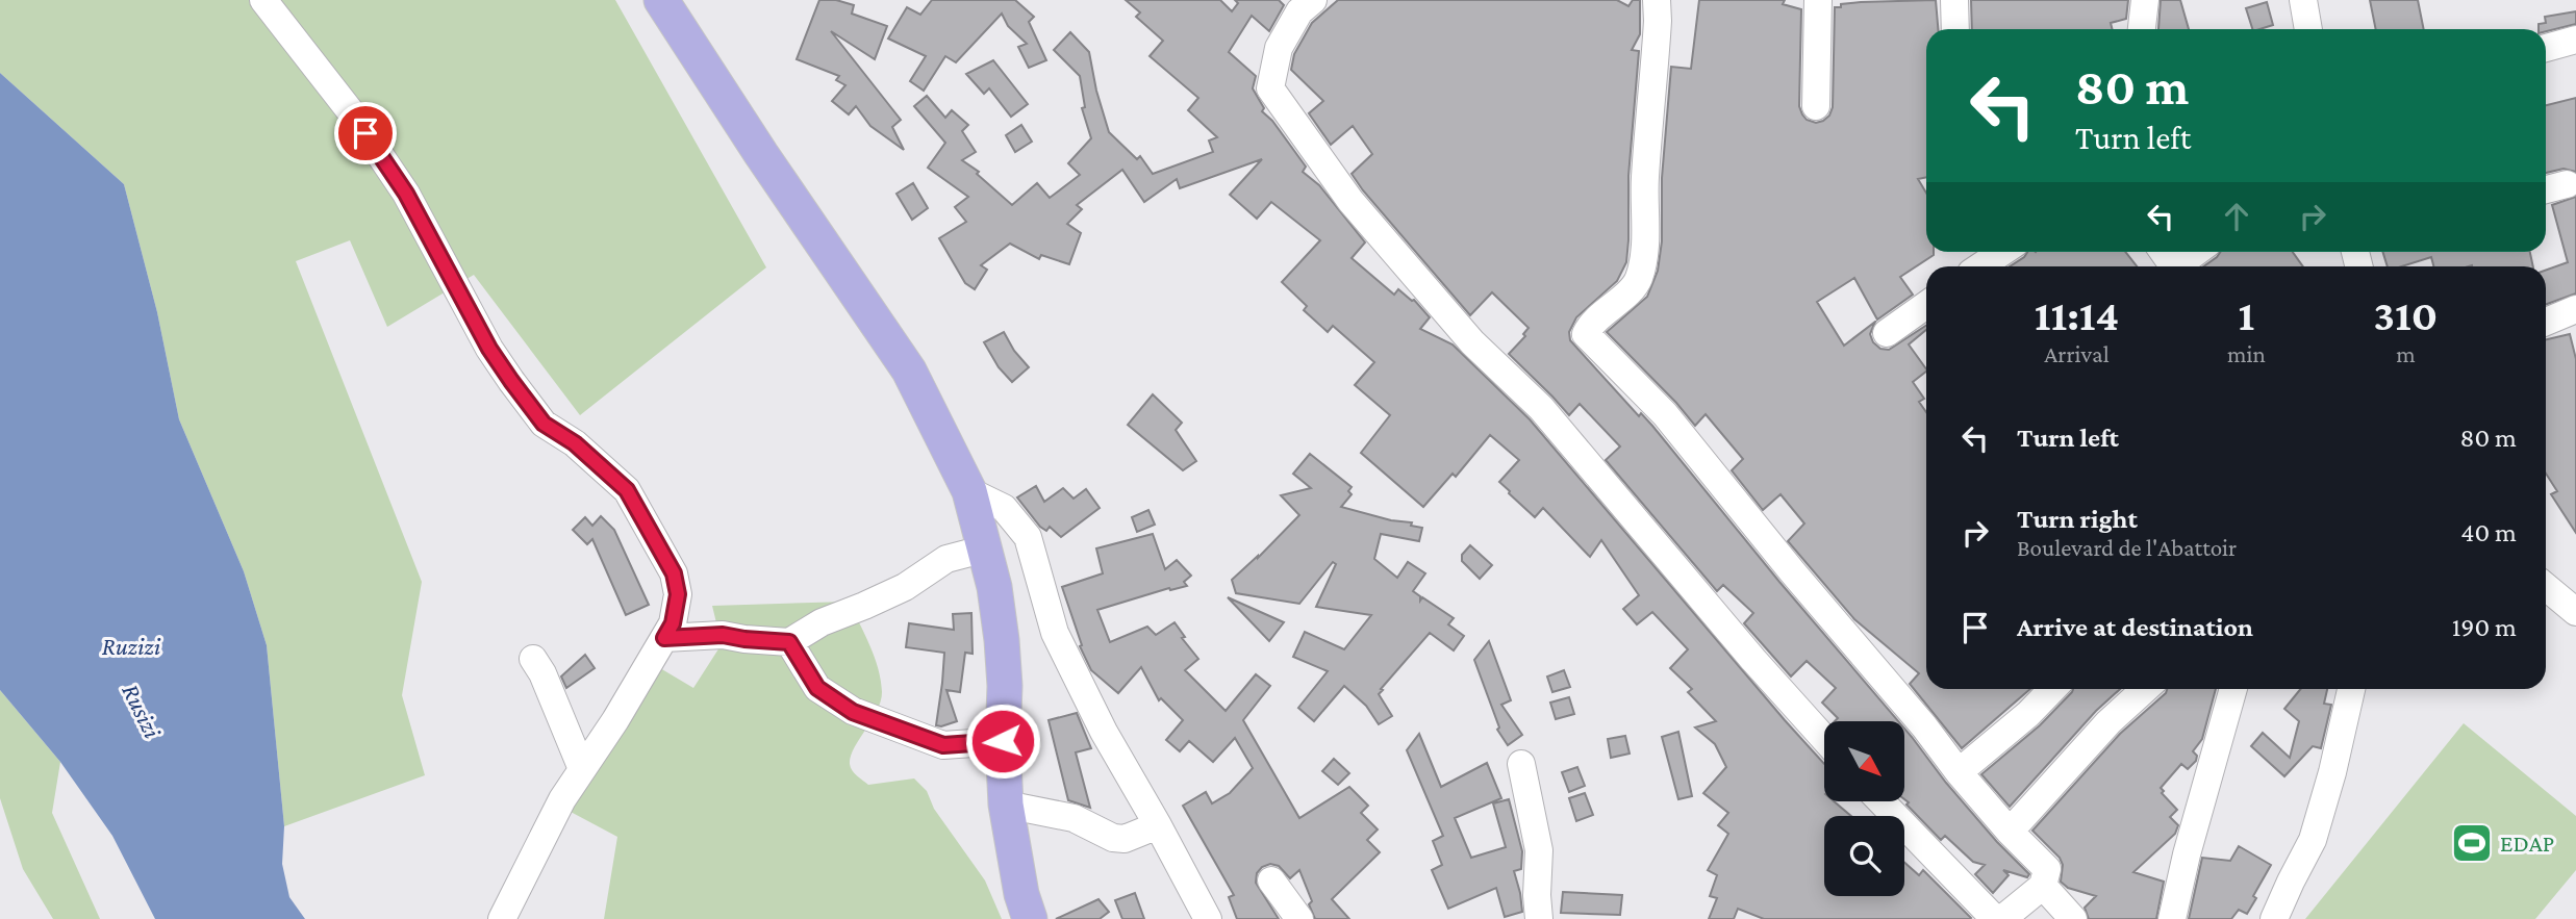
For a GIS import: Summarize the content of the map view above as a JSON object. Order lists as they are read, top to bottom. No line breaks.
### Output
{"water":["Ruzizi","Rusizi"],"places":{"sports":["EDAP"]},"north":"bottom right","page":{"turn":["80 m","Turn left"],"eta":["11:14","Arrival","1","min","310","m"],"list":[{"name":"Turn left","value":"80 m"},{"name":"Turn right","note":"Boulevard de l'Abattoir","value":"40 m"},{"name":"Arrive at destination","value":"190 m"}]}}
